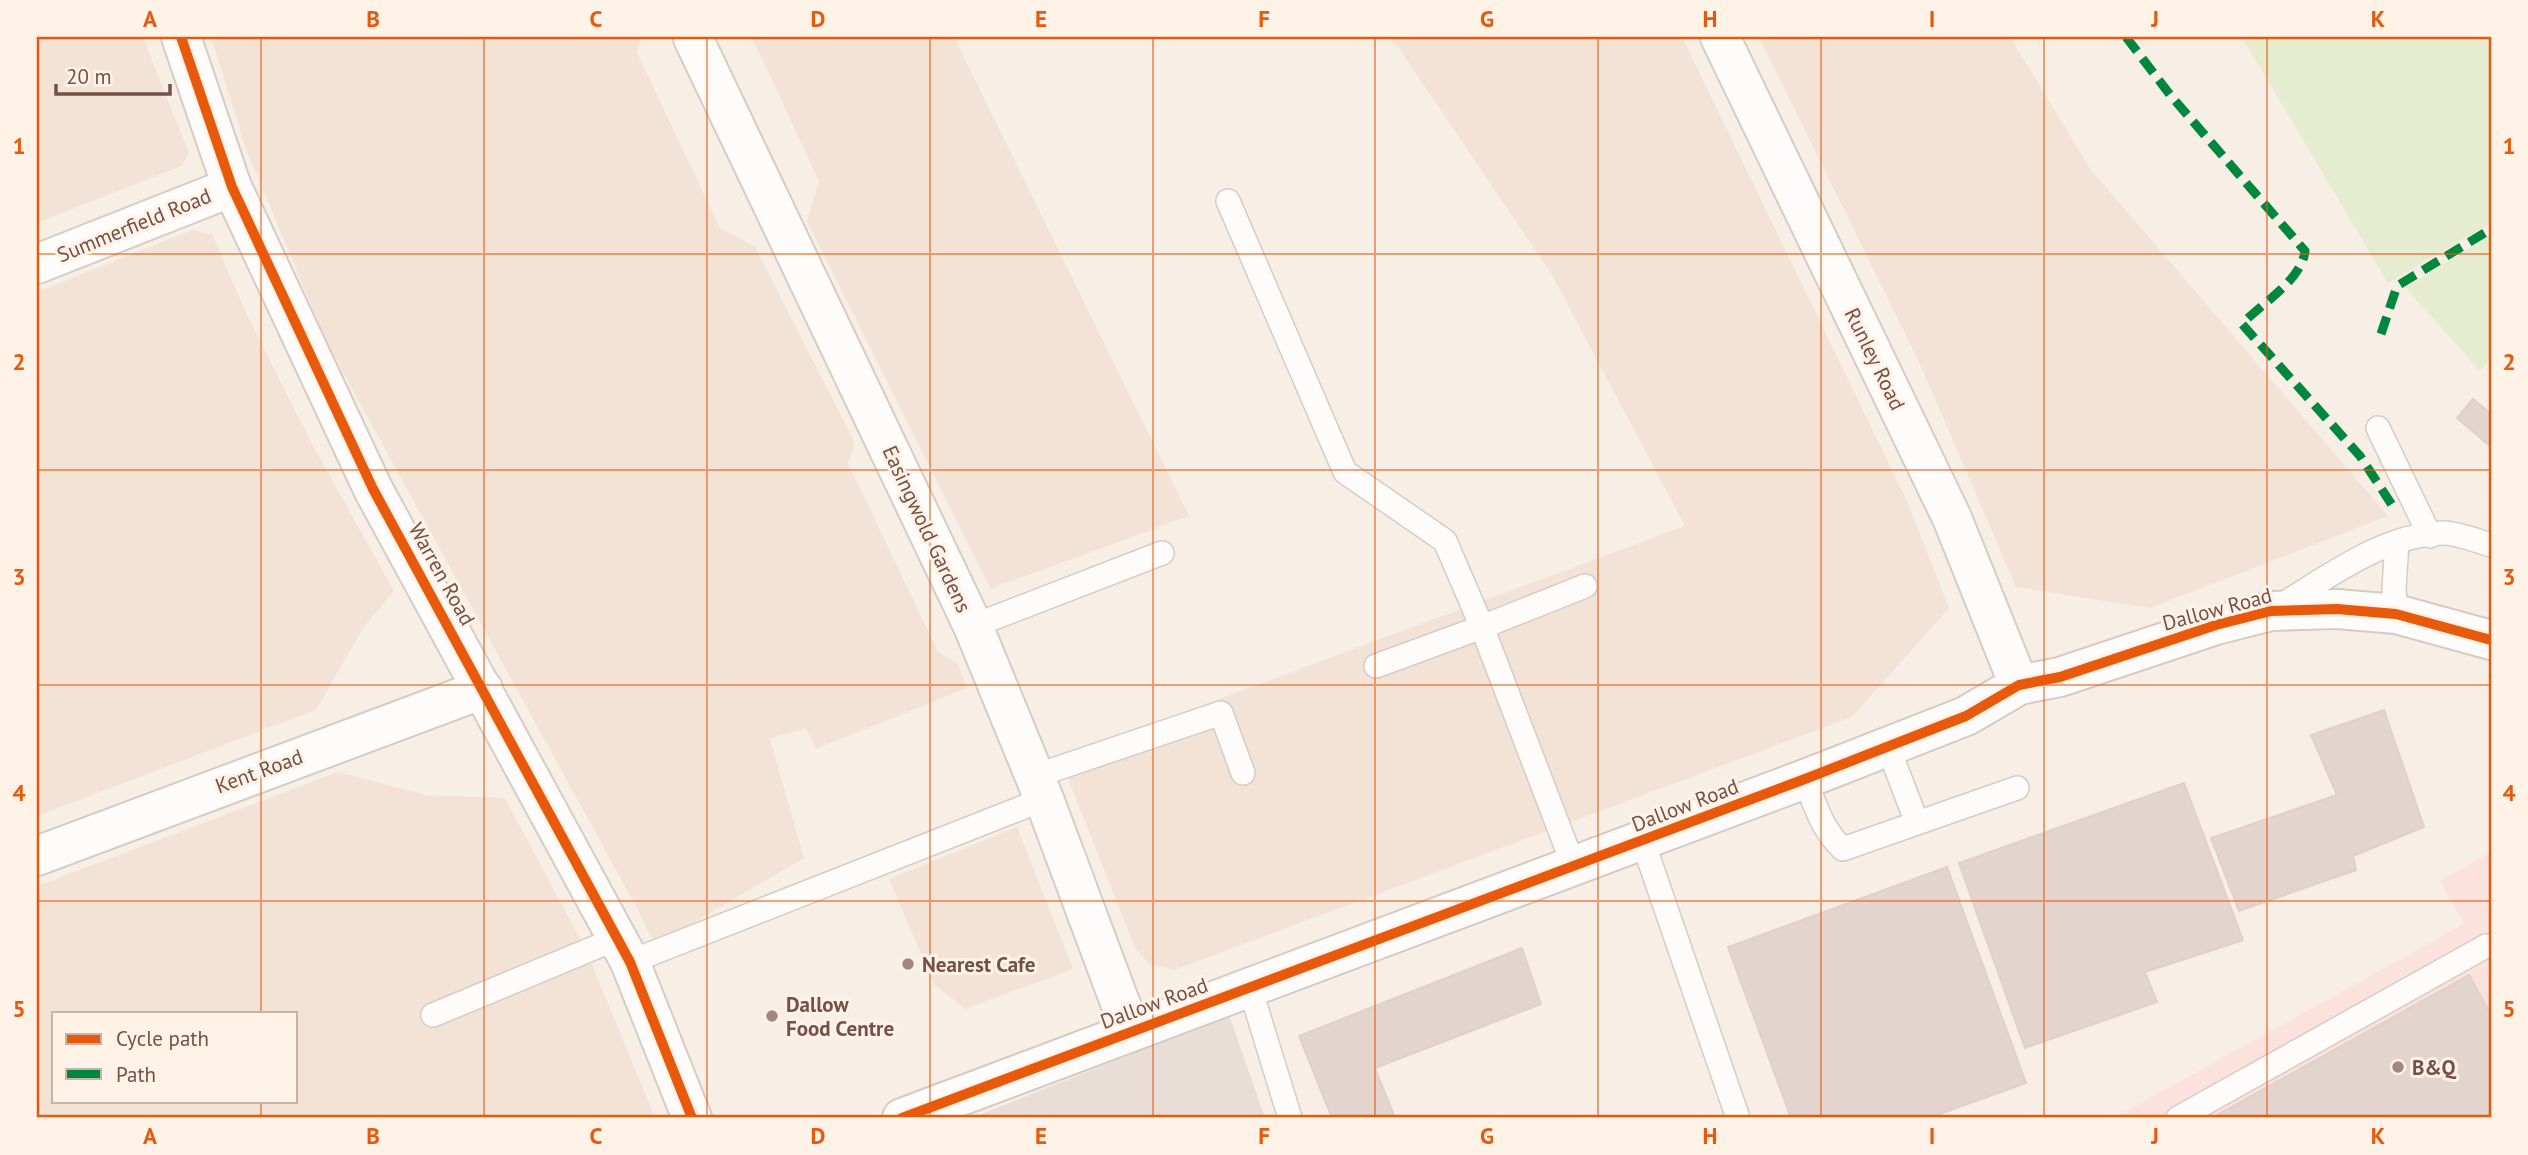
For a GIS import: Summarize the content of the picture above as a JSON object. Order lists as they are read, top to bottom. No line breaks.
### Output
{"streets":{"street":["Summerfield Road","Runley Road","Easingwold Gardens","Warren Road","Dallow Road","Kent Road"]},"crossings":[["Summerfield Road","Warren Road"],["Runley Road","Dallow Road"],["Easingwold Gardens","Dallow Road"],["Warren Road","Kent Road"]],"places":["Nearest Cafe","Dallow Food Centre","B&Q"],"legend":["Cycle path","Path"],"scale_bar":"20 m","grid":{"columns":["A","B","C","D","E","F","G","H","I","J","K"],"rows":["1","2","3","4","5"]}}
